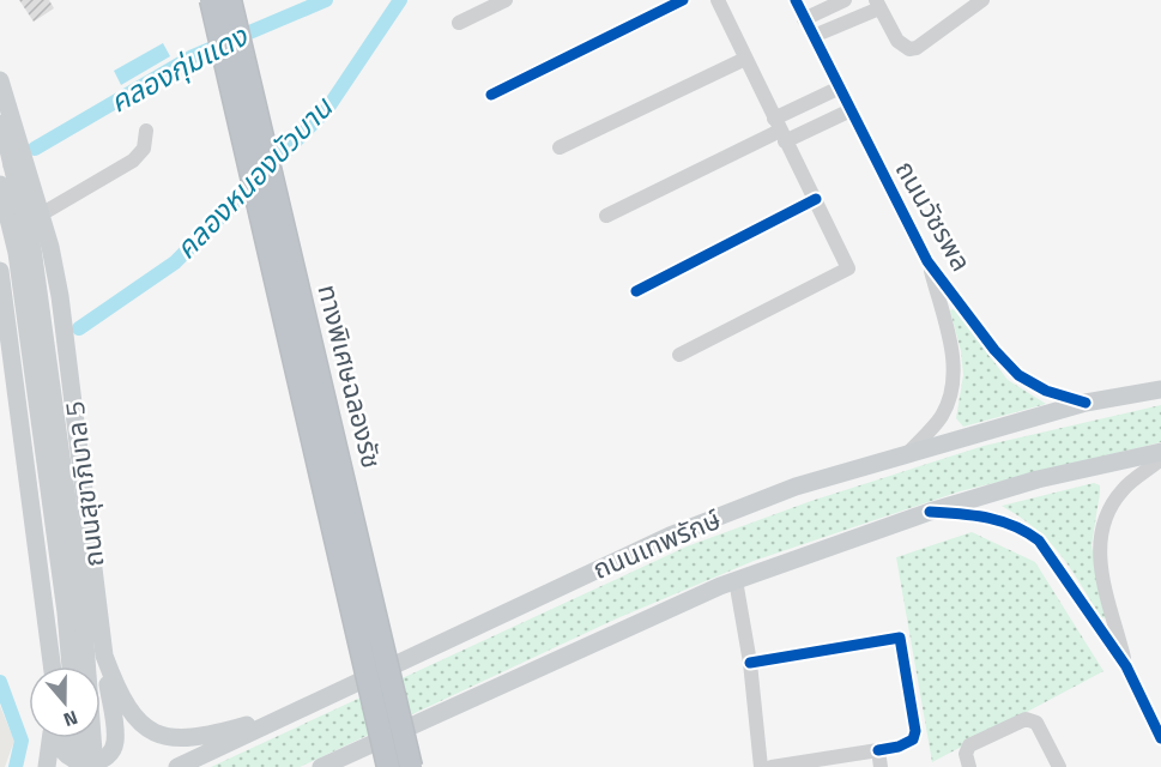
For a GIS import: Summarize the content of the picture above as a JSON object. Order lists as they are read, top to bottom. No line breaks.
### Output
{"streets":{"highway":["ทางพิเศษฉลองรัช"],"main road":["ถนนสุขาภิบาล 5","ถนนเทพรักษ์"],"street":["ถนนวัชรพล"]},"crossings":[["ถนนวัชรพล","ถนนเทพรักษ์"],["ถนนสุขาภิบาล 5","ถนนเทพรักษ์"]],"water":["คลองกุ่มแดง","คลองหนองบัวบาน"],"north":"bottom"}
